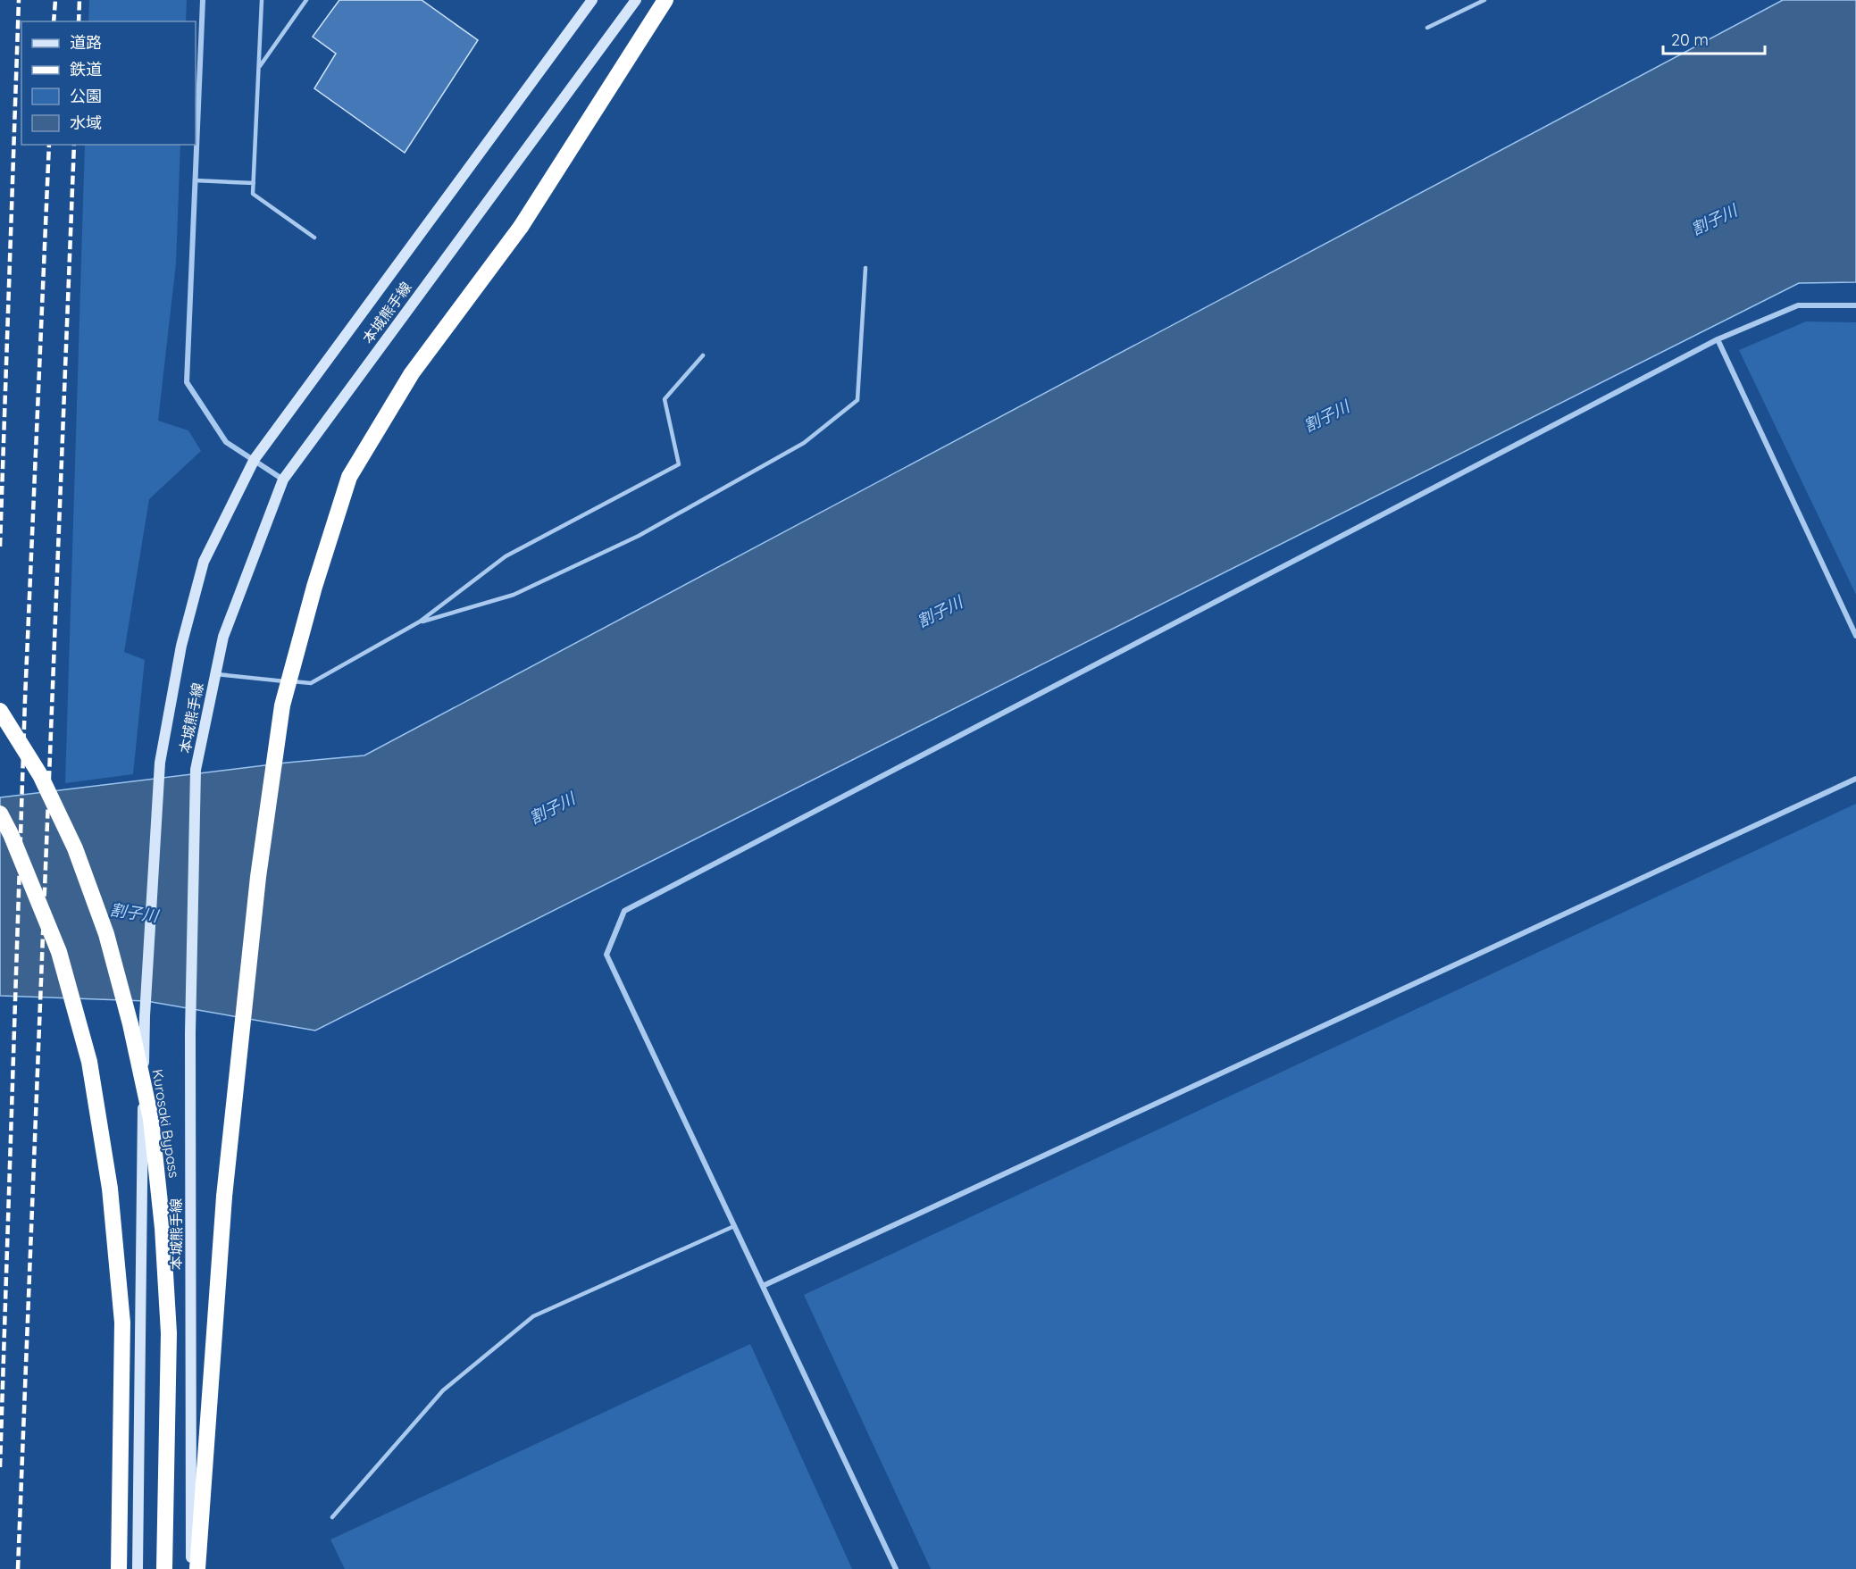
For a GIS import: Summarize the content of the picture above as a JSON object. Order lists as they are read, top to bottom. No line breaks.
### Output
{"streets":{"highway":["Kurosaki Bypass"],"main road":["本城熊手線"]},"water":["割子川"],"legend":["道路","鉄道","公園","水域"],"scale_bar":"20 m"}
